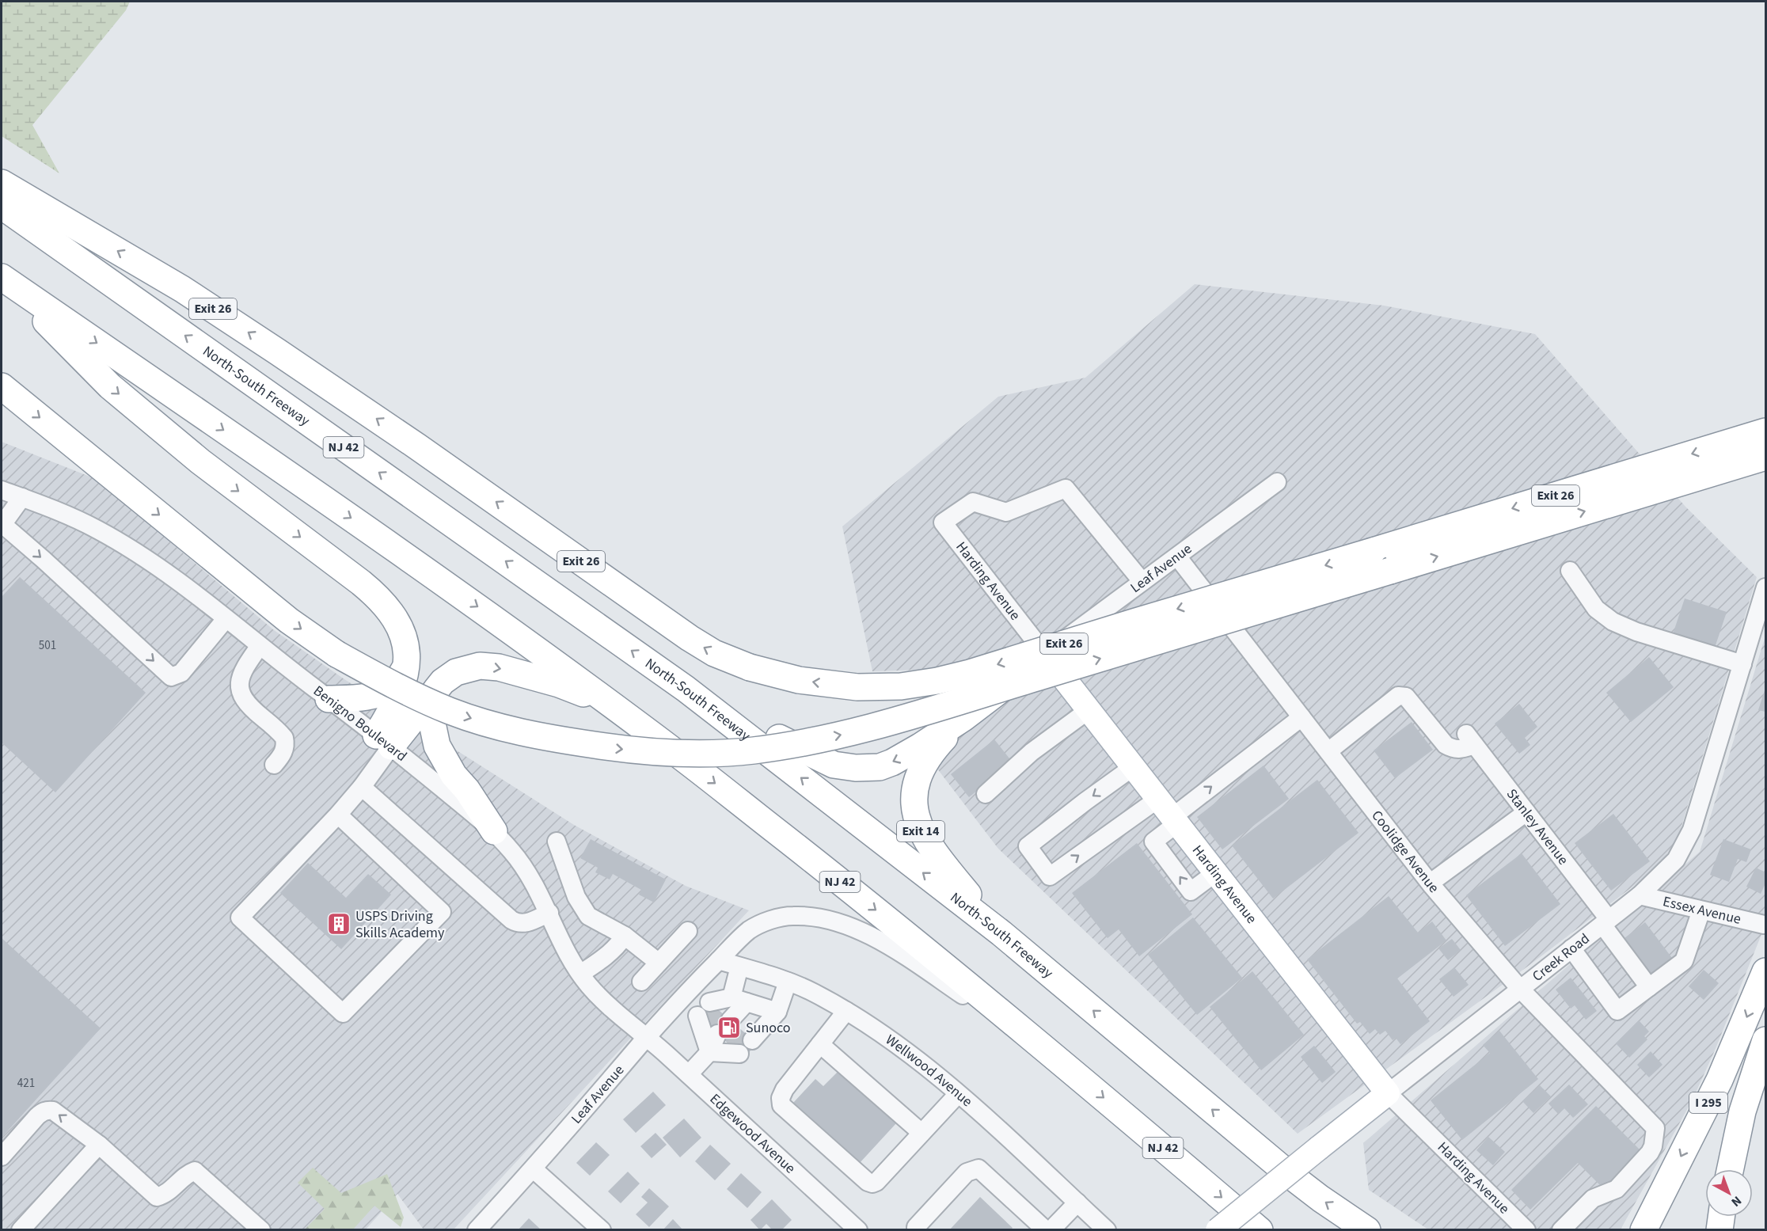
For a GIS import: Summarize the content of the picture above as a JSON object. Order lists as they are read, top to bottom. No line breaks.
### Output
{"streets":{"highway":["Exit 26","North-South Freeway","NJ 42","Exit 14","I 295"],"main road":["Harding Avenue","Creek Road"],"street":["Leaf Avenue","Benigno Boulevard","Stanley Avenue","Coolidge Avenue","Essex Avenue","Wellwood Avenue","Edgewood Avenue"]},"crossings":[["North-South Freeway","Exit 14"],["NJ 42","Leaf Avenue"],["Leaf Avenue","Harding Avenue"],["Leaf Avenue","Benigno Boulevard"],["Leaf Avenue","Coolidge Avenue"],["Leaf Avenue","Wellwood Avenue"],["Leaf Avenue","Edgewood Avenue"],["Harding Avenue","Creek Road"],["Benigno Boulevard","Edgewood Avenue"],["Stanley Avenue","Coolidge Avenue"],["Stanley Avenue","Creek Road"],["Coolidge Avenue","Creek Road"],["Essex Avenue","Creek Road"]],"places":{"building":["USPS Driving Skills Academy"],"fuel station":["Sunoco"]},"house_numbers":["501","421"],"north":"bottom right"}
